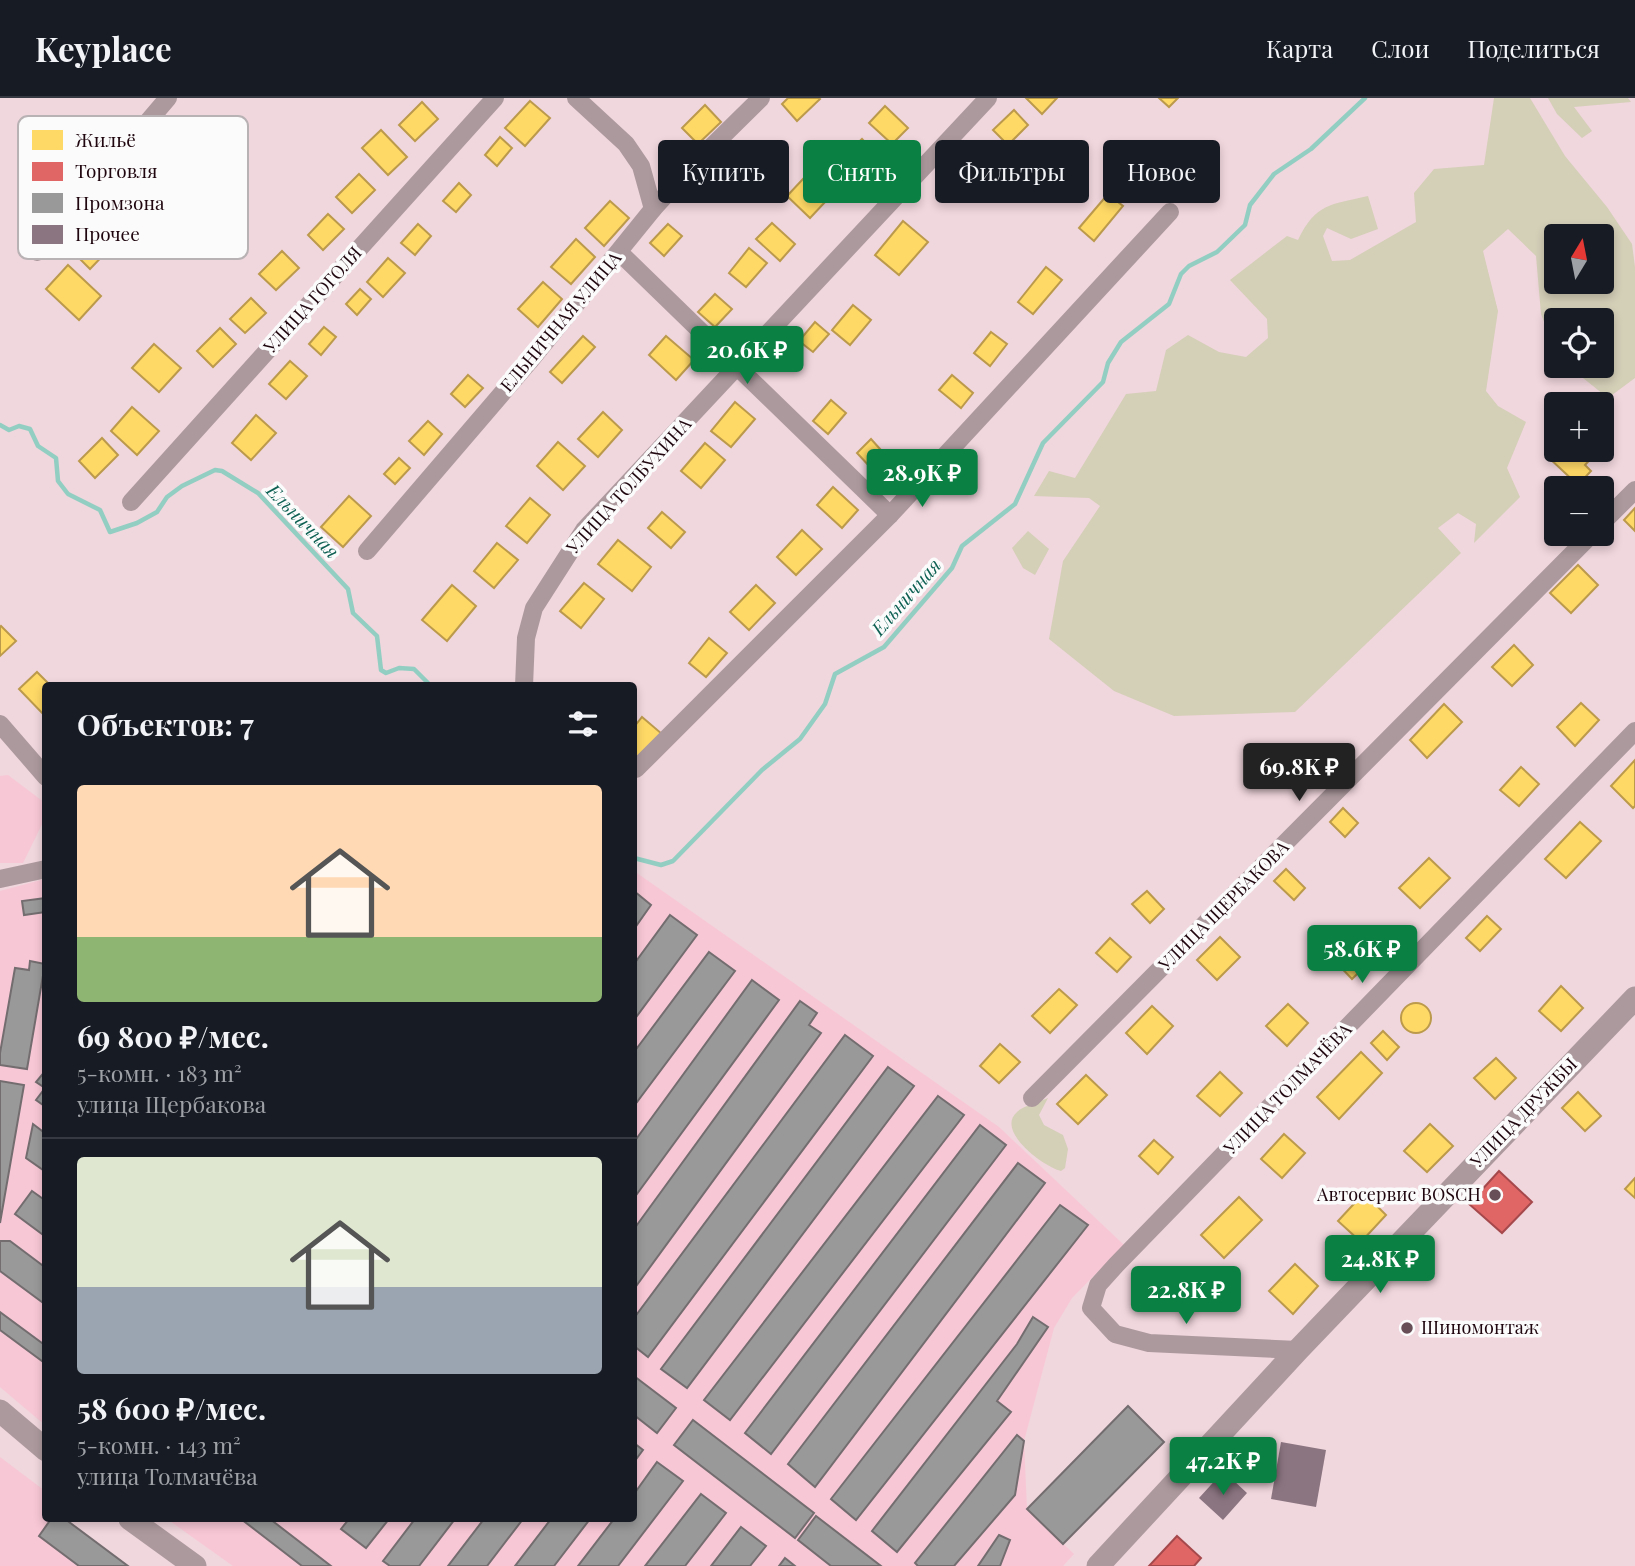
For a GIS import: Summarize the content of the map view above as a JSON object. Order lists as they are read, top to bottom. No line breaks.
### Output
{"streets":{"street":["УЛИЦА ГОГОЛЯ","ЕЛЬНИЧНАЯ УЛИЦА","УЛИЦА ТОЛБУХИНА","УЛИЦА ЩЕРБАКОВА","УЛИЦА ТОЛМАЧЁВА","УЛИЦА ДРУЖБЫ"]},"crossings":[["УЛИЦА ТОЛМАЧЁВА","УЛИЦА ДРУЖБЫ"]],"water":["Ельничная"],"places":["Автосервис BOSCH","Шиномонтаж"],"legend":["Жильё","Торговля","Промзона","Прочее"],"north":"top","page":{"header":"Keyplace","nav":["Карта","Слои","Поделиться"],"chip":["Купить","Снять","Фильтры","Новое"],"map_buttons":["+","−"],"price":["20.6K ₽","28.9K ₽","69.8K ₽","58.6K ₽","24.8K ₽","22.8K ₽","47.2K ₽"],"heading":"Объектов: 7","list":[{"name":"69 800 ₽/мес.","note":"5-комн. · 183 m² · улица Щербакова"},{"name":"58 600 ₽/мес.","note":"5-комн. · 143 m² · улица Толмачёва"}]}}
